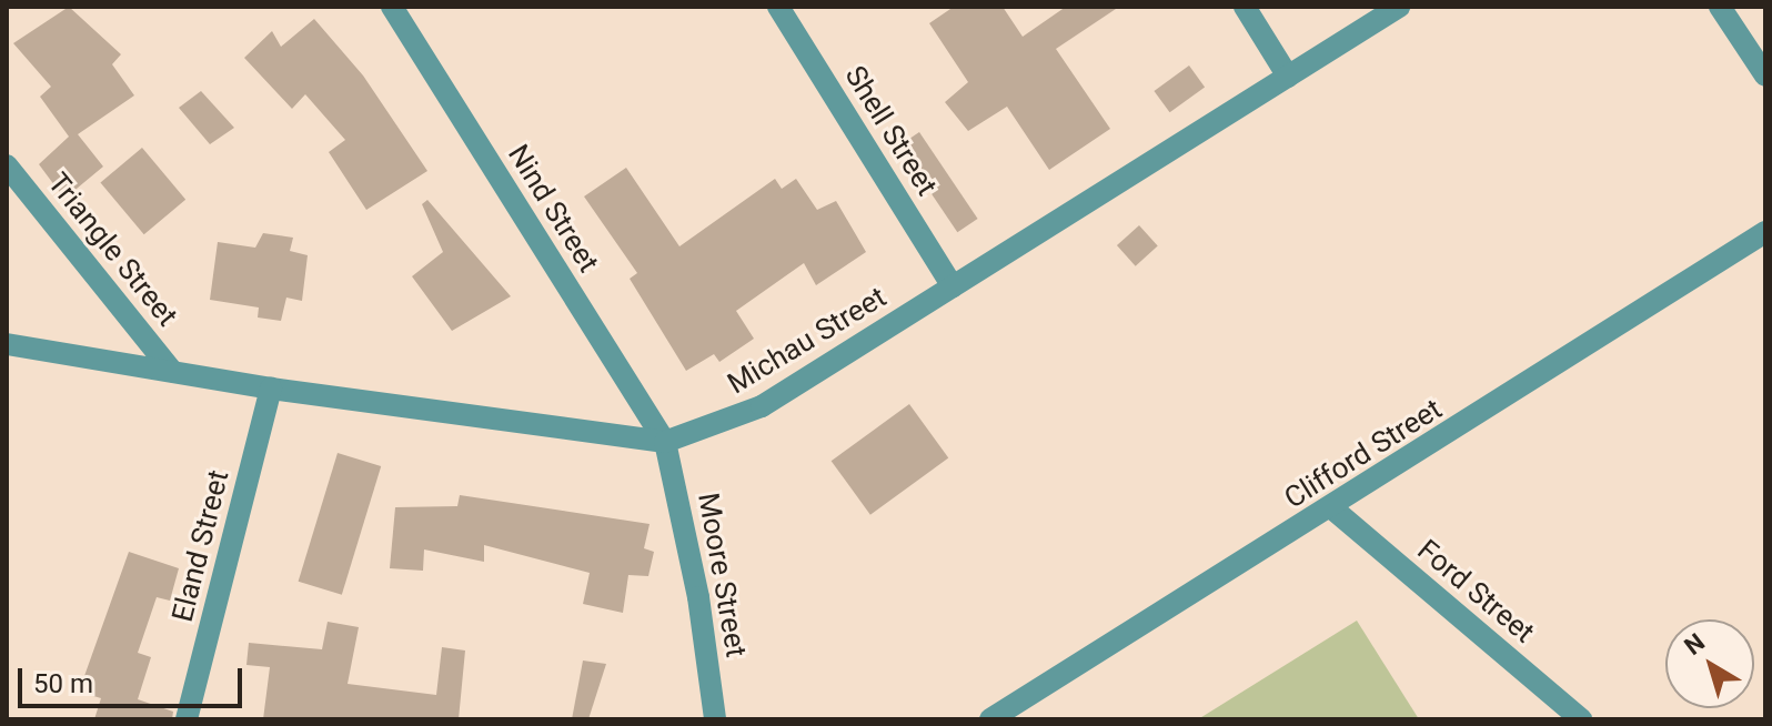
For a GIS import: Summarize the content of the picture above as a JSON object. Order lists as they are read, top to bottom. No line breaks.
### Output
{"streets":{"street":["Shell Street","Nind Street","Triangle Street","Michau Street","Clifford Street","Eland Street","Moore Street","Ford Street"]},"crossings":[["Shell Street","Michau Street"],["Nind Street","Michau Street"],["Nind Street","Moore Street"],["Triangle Street","Michau Street"],["Michau Street","Eland Street"],["Michau Street","Moore Street"],["Clifford Street","Ford Street"]],"scale_bar":"50 m","north":"top left"}
